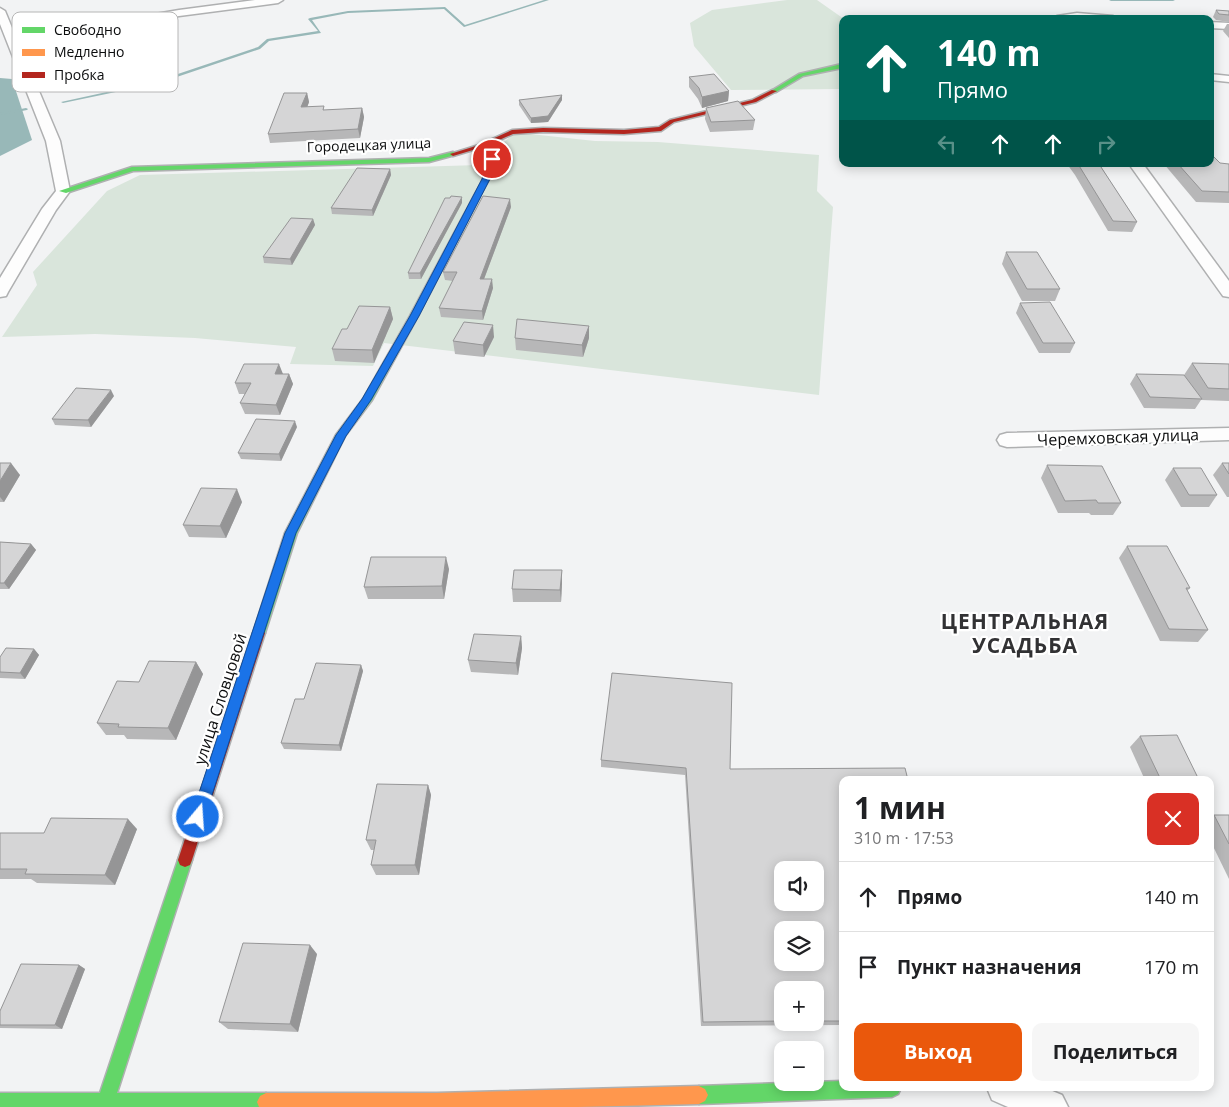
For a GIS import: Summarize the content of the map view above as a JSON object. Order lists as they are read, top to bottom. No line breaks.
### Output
{"streets":{"street":["Городецкая улица","Черемховская улица","улица Словцовой"]},"crossings":[["Городецкая улица","улица Словцовой"]],"districts":["ЦЕНТРАЛЬНАЯ УСАДЬБА"],"legend":["Свободно","Медленно","Пробка"],"page":{"turn":["140 m","Прямо"],"heading":["1 мин","310 m · 17:53"],"map_buttons":["+","−"],"list":[{"name":"Прямо","value":"140 m"},{"name":"Пункт назначения","value":"170 m"}],"buttons":["Выход","Поделиться"]}}
